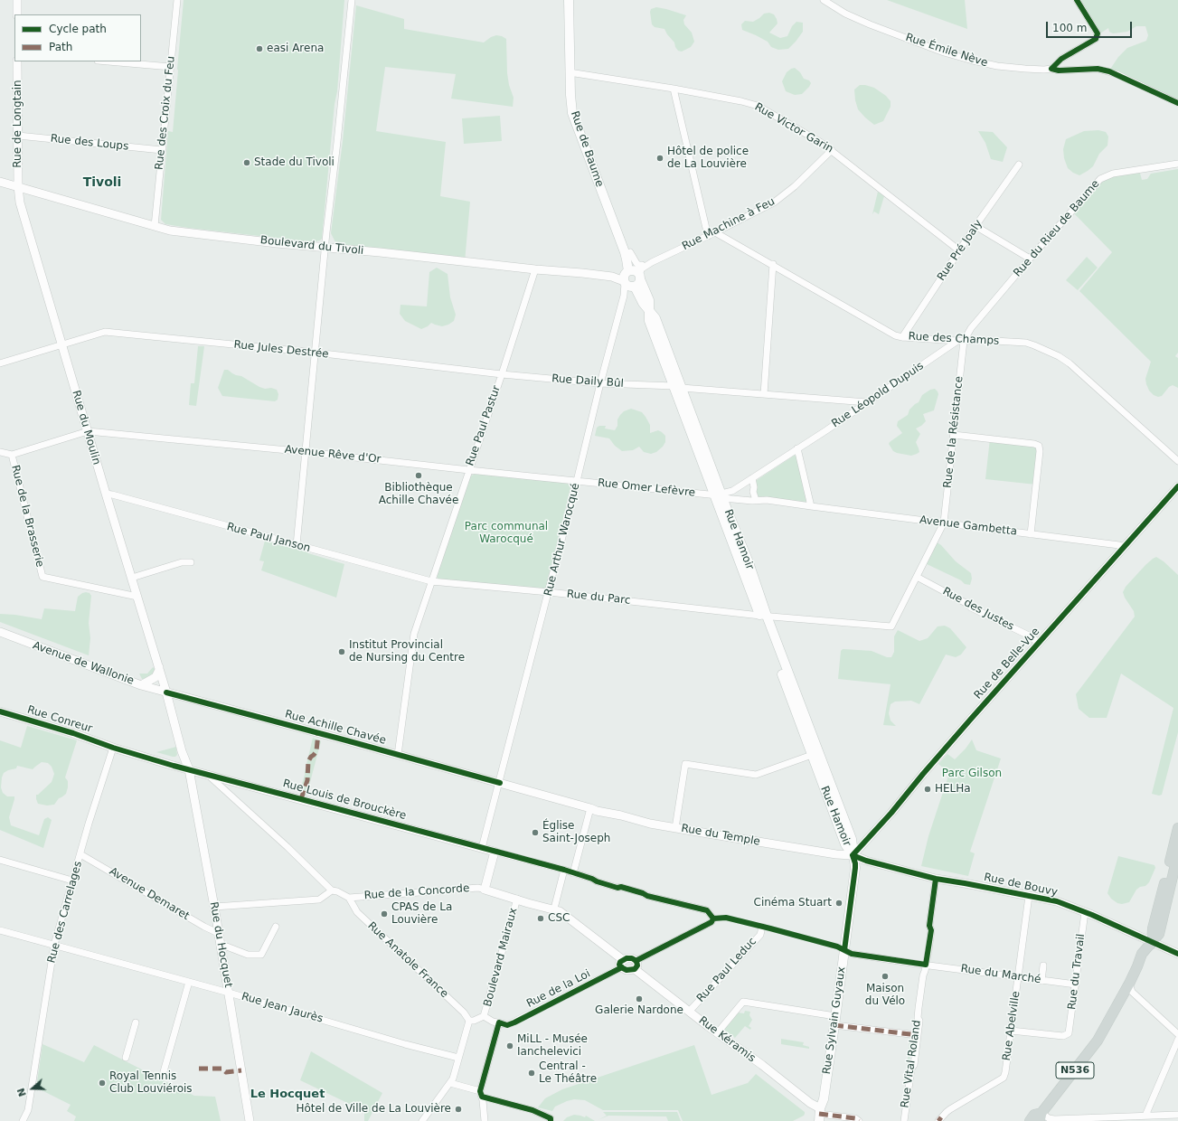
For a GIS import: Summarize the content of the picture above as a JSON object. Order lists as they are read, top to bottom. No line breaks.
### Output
{"streets":{"main road":["Rue de Baume","Rue Hamoir","Rue Sylvain Guyaux","N536"],"street":["Rue Émile Nève","Rue des Croix du Feu","Rue de Longtain","Rue Victor Garin","Rue des Loups","Rue Machine à Feu","Rue du Rieu de Baume","Boulevard du Tivoli","Rue Pré Joaly","Rue des Champs","Rue Jules Destrée","Rue Daily Bûl","Rue Léopold Dupuis","Rue Paul Pastur","Rue du Moulin","Rue de la Résistance","Avenue Rêve d'Or","Rue Omer Lefèvre","Rue de la Brasserie","Avenue Gambetta","Rue Paul Janson","Rue Arthur Warocqué","Rue du Parc","Rue des Justes","Avenue de Wallonie","Rue de Belle-Vue","Rue Conreur","Rue Achille Chavée","Rue Louis de Brouckère","Rue du Temple","Rue de Bouvy","Rue de la Concorde","Avenue Demaret","Rue des Carrelages","Rue du Hocquet","Boulevard Mairaux","Rue Anatole France","Rue Paul Leduc","Rue du Travail","Rue du Marché","Rue de la Loi","Rue Jean Jaurès","Rue Abelville","Rue Kéramis","Rue Vital Roland"]},"crossings":[["Rue des Croix du Feu","Rue des Loups"],["Rue des Croix du Feu","Boulevard du Tivoli"],["Rue de Longtain","Rue des Loups"],["Rue de Longtain","Boulevard du Tivoli"],["Rue de Longtain","Rue du Moulin"],["Rue Victor Garin","Rue de Baume"],["Rue Victor Garin","Rue Machine à Feu"],["Rue Victor Garin","Rue Pré Joaly"],["Rue de Baume","Rue Machine à Feu"],["Rue de Baume","Boulevard du Tivoli"],["Rue de Baume","Rue Arthur Warocqué"],["Rue de Baume","Rue Hamoir"],["Rue Machine à Feu","Boulevard du Tivoli"],["Rue Machine à Feu","Rue des Champs"],["Rue Machine à Feu","Rue Arthur Warocqué"],["Rue Machine à Feu","Rue Hamoir"],["Rue du Rieu de Baume","Rue des Champs"],["Rue du Rieu de Baume","Rue Léopold Dupuis"],["Rue du Rieu de Baume","Rue de la Résistance"],["Boulevard du Tivoli","Rue Paul Pastur"],["Boulevard du Tivoli","Rue du Moulin"],["Boulevard du Tivoli","Rue Arthur Warocqué"],["Boulevard du Tivoli","Rue Hamoir"],["Rue Pré Joaly","Rue des Champs"],["Rue des Champs","Rue Léopold Dupuis"],["Rue des Champs","Rue de la Résistance"],["Rue Jules Destrée","Rue Daily Bûl"],["Rue Jules Destrée","Rue Paul Pastur"],["Rue Jules Destrée","Rue du Moulin"],["Rue Daily Bûl","Rue Léopold Dupuis"],["Rue Daily Bûl","Rue Paul Pastur"],["Rue Daily Bûl","Rue Arthur Warocqué"],["Rue Daily Bûl","Rue Hamoir"],["Rue Léopold Dupuis","Rue de la Résistance"],["Rue Léopold Dupuis","Rue Omer Lefèvre"],["Rue Léopold Dupuis","Rue Hamoir"],["Rue Paul Pastur","Avenue Rêve d'Or"],["Rue Paul Pastur","Rue Paul Janson"],["Rue Paul Pastur","Rue du Parc"],["Rue Paul Pastur","Rue Achille Chavée"],["Rue du Moulin","Avenue Rêve d'Or"],["Rue du Moulin","Rue de la Brasserie"],["Rue du Moulin","Rue Paul Janson"],["Rue du Moulin","Avenue de Wallonie"],["Rue du Moulin","Rue Conreur"],["Rue du Moulin","Rue Achille Chavée"],["Rue du Moulin","Rue Louis de Brouckère"],["Rue du Moulin","Rue du Hocquet"],["Rue de la Résistance","Avenue Gambetta"],["Avenue Rêve d'Or","Rue Omer Lefèvre"],["Avenue Rêve d'Or","Rue Arthur Warocqué"],["Rue Omer Lefèvre","Avenue Gambetta"],["Rue Omer Lefèvre","Rue Arthur Warocqué"],["Rue Omer Lefèvre","Rue Hamoir"],["Avenue Gambetta","Rue de Belle-Vue"],["Rue Paul Janson","Rue du Parc"],["Rue Arthur Warocqué","Rue Hamoir"],["Rue Arthur Warocqué","Rue du Parc"],["Rue Arthur Warocqué","Rue Achille Chavée"],["Rue Arthur Warocqué","Rue Louis de Brouckère"],["Rue Hamoir","Rue du Parc"],["Rue Hamoir","Rue de Belle-Vue"],["Rue Hamoir","Rue du Temple"],["Rue Hamoir","Rue de Bouvy"],["Rue Hamoir","Rue Sylvain Guyaux"],["Rue du Parc","Rue des Justes"],["Rue des Justes","Rue de Belle-Vue"],["Avenue de Wallonie","Rue Achille Chavée"],["Rue de Belle-Vue","Rue du Temple"],["Rue de Belle-Vue","Rue de Bouvy"],["Rue de Belle-Vue","Rue Sylvain Guyaux"],["Rue Conreur","Rue Louis de Brouckère"],["Rue Conreur","Rue des Carrelages"],["Rue Conreur","Rue du Hocquet"],["Rue Achille Chavée","Rue du Temple"],["Rue Louis de Brouckère","Rue du Hocquet"],["Rue du Temple","Rue de Bouvy"],["Rue du Temple","Rue Sylvain Guyaux"],["Rue de Bouvy","Rue du Travail"],["Rue de Bouvy","Rue Sylvain Guyaux"],["Rue de Bouvy","Rue Abelville"],["Rue de Bouvy","Rue Vital Roland"],["Rue de Bouvy","N536"],["Rue de la Concorde","Rue Anatole France"],["Avenue Demaret","Rue des Carrelages"],["Avenue Demaret","Rue du Hocquet"],["Rue des Carrelages","Rue Jean Jaurès"],["Rue du Hocquet","Rue Jean Jaurès"],["Rue Paul Leduc","Rue Kéramis"],["Rue du Travail","Rue du Marché"],["Rue du Travail","Rue Abelville"],["Rue du Marché","Rue Sylvain Guyaux"],["Rue du Marché","Rue Abelville"],["Rue du Marché","Rue Vital Roland"],["Rue Sylvain Guyaux","Rue Kéramis"]],"districts":["Tivoli","Le Hocquet"],"parks":["Parc communal Warocqué","Parc Gilson"],"places":["easi Arena","Hôtel de police de La Louvière","Stade du Tivoli","Bibliothèque Achille Chavée","Institut Provincial de Nursing du Centre","HELHa","Église Saint-Joseph","Cinéma Stuart","CPAS de La Louvière","CSC","Maison du Vélo","Galerie Nardone","MiLL - Musée Ianchelevici","Central - Le Théâtre","Royal Tennis Club Louviérois","Hôtel de Ville de La Louvière"],"legend":["Cycle path","Path"],"scale_bar":"100 m","north":"left"}
